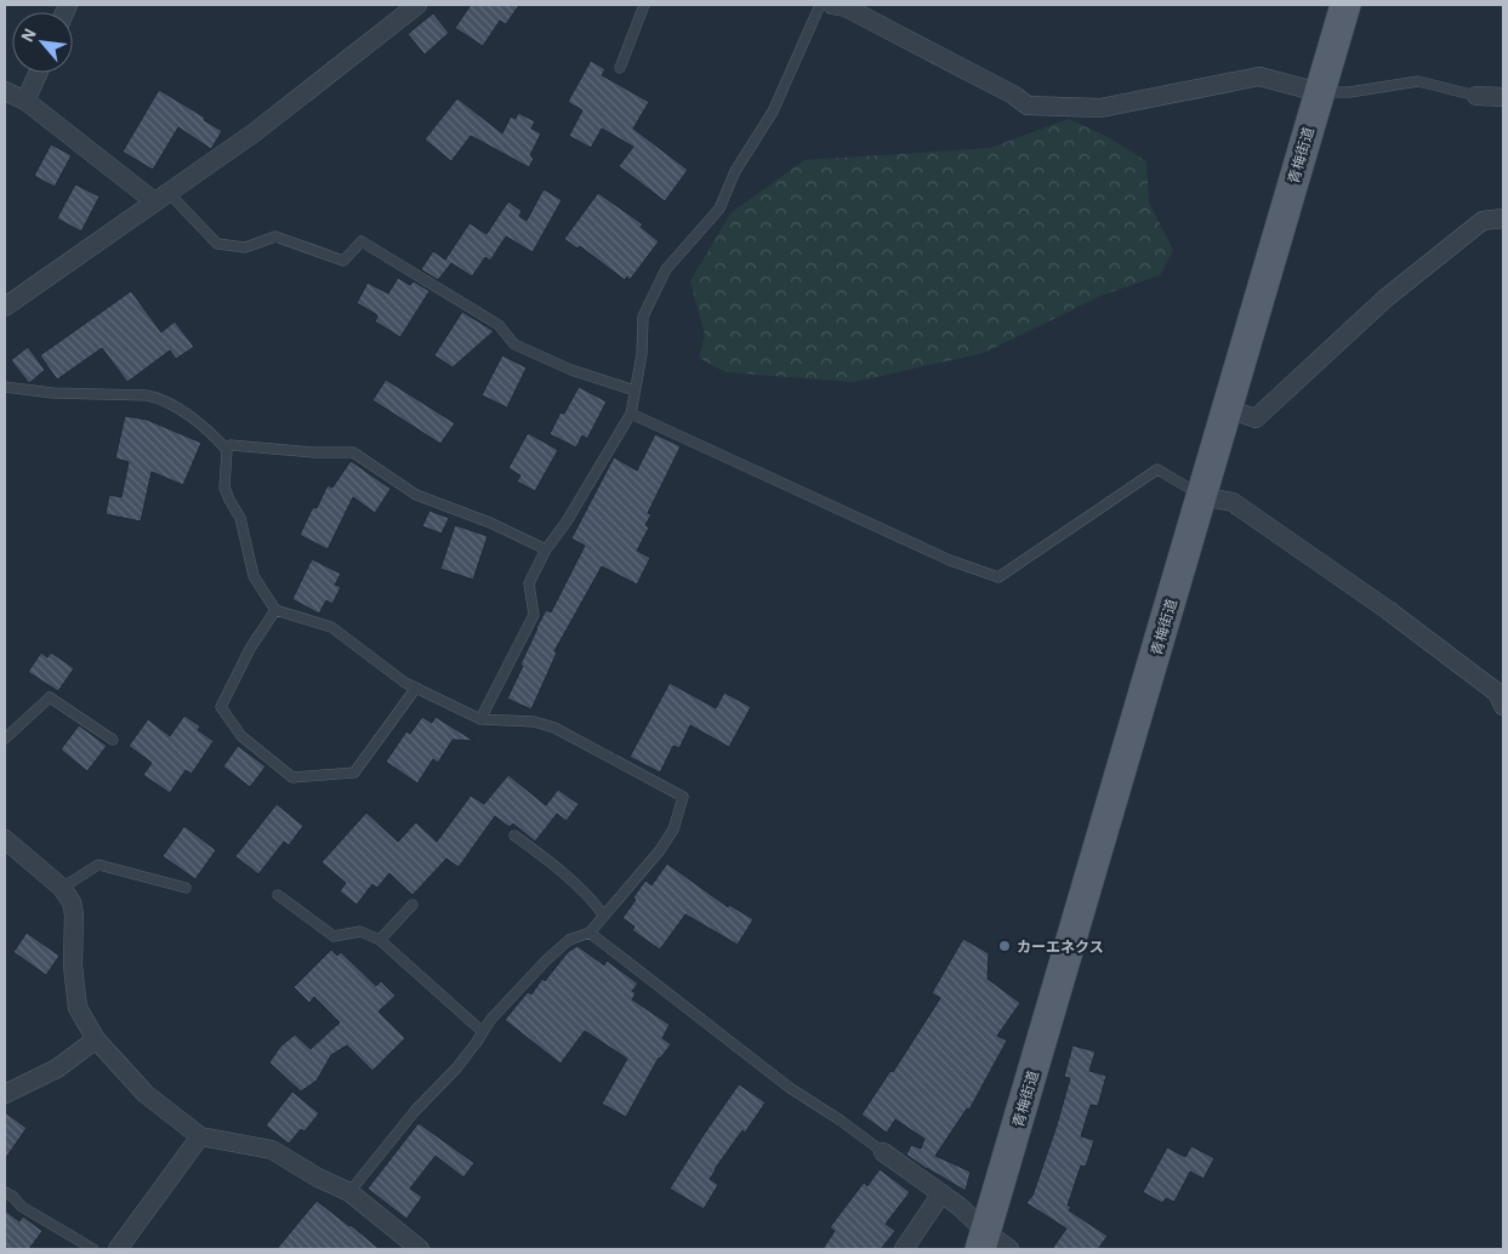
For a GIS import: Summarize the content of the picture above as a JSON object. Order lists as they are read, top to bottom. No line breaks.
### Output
{"streets":{"main road":["青梅街道"]},"places":["カーエネクス"],"north":"top left"}
